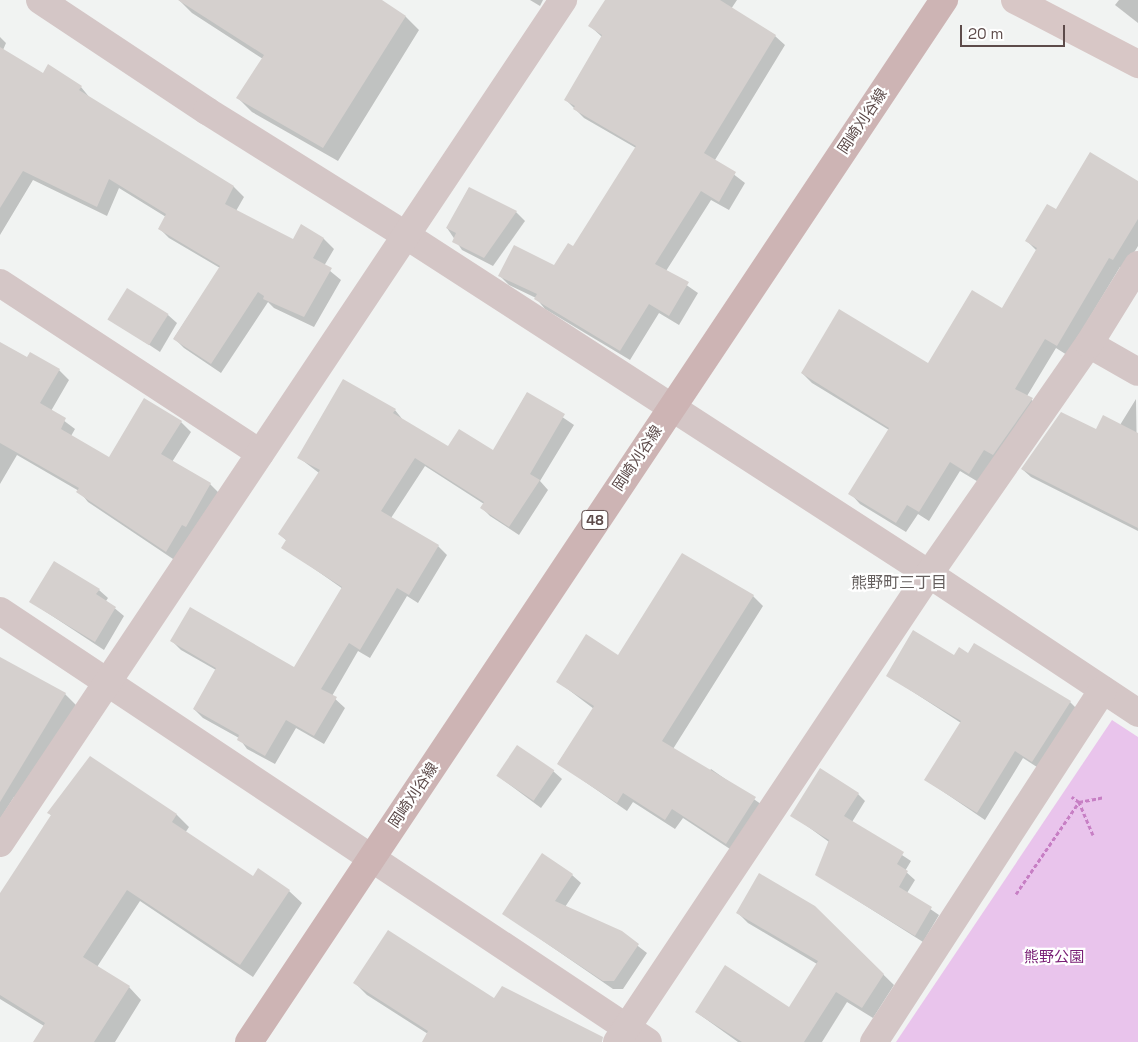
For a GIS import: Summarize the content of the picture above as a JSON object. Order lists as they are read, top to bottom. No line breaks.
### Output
{"streets":{"main road":["岡崎刈谷線","48"]},"districts":["熊野町三丁目"],"parks":["熊野公園"],"scale_bar":"20 m"}
